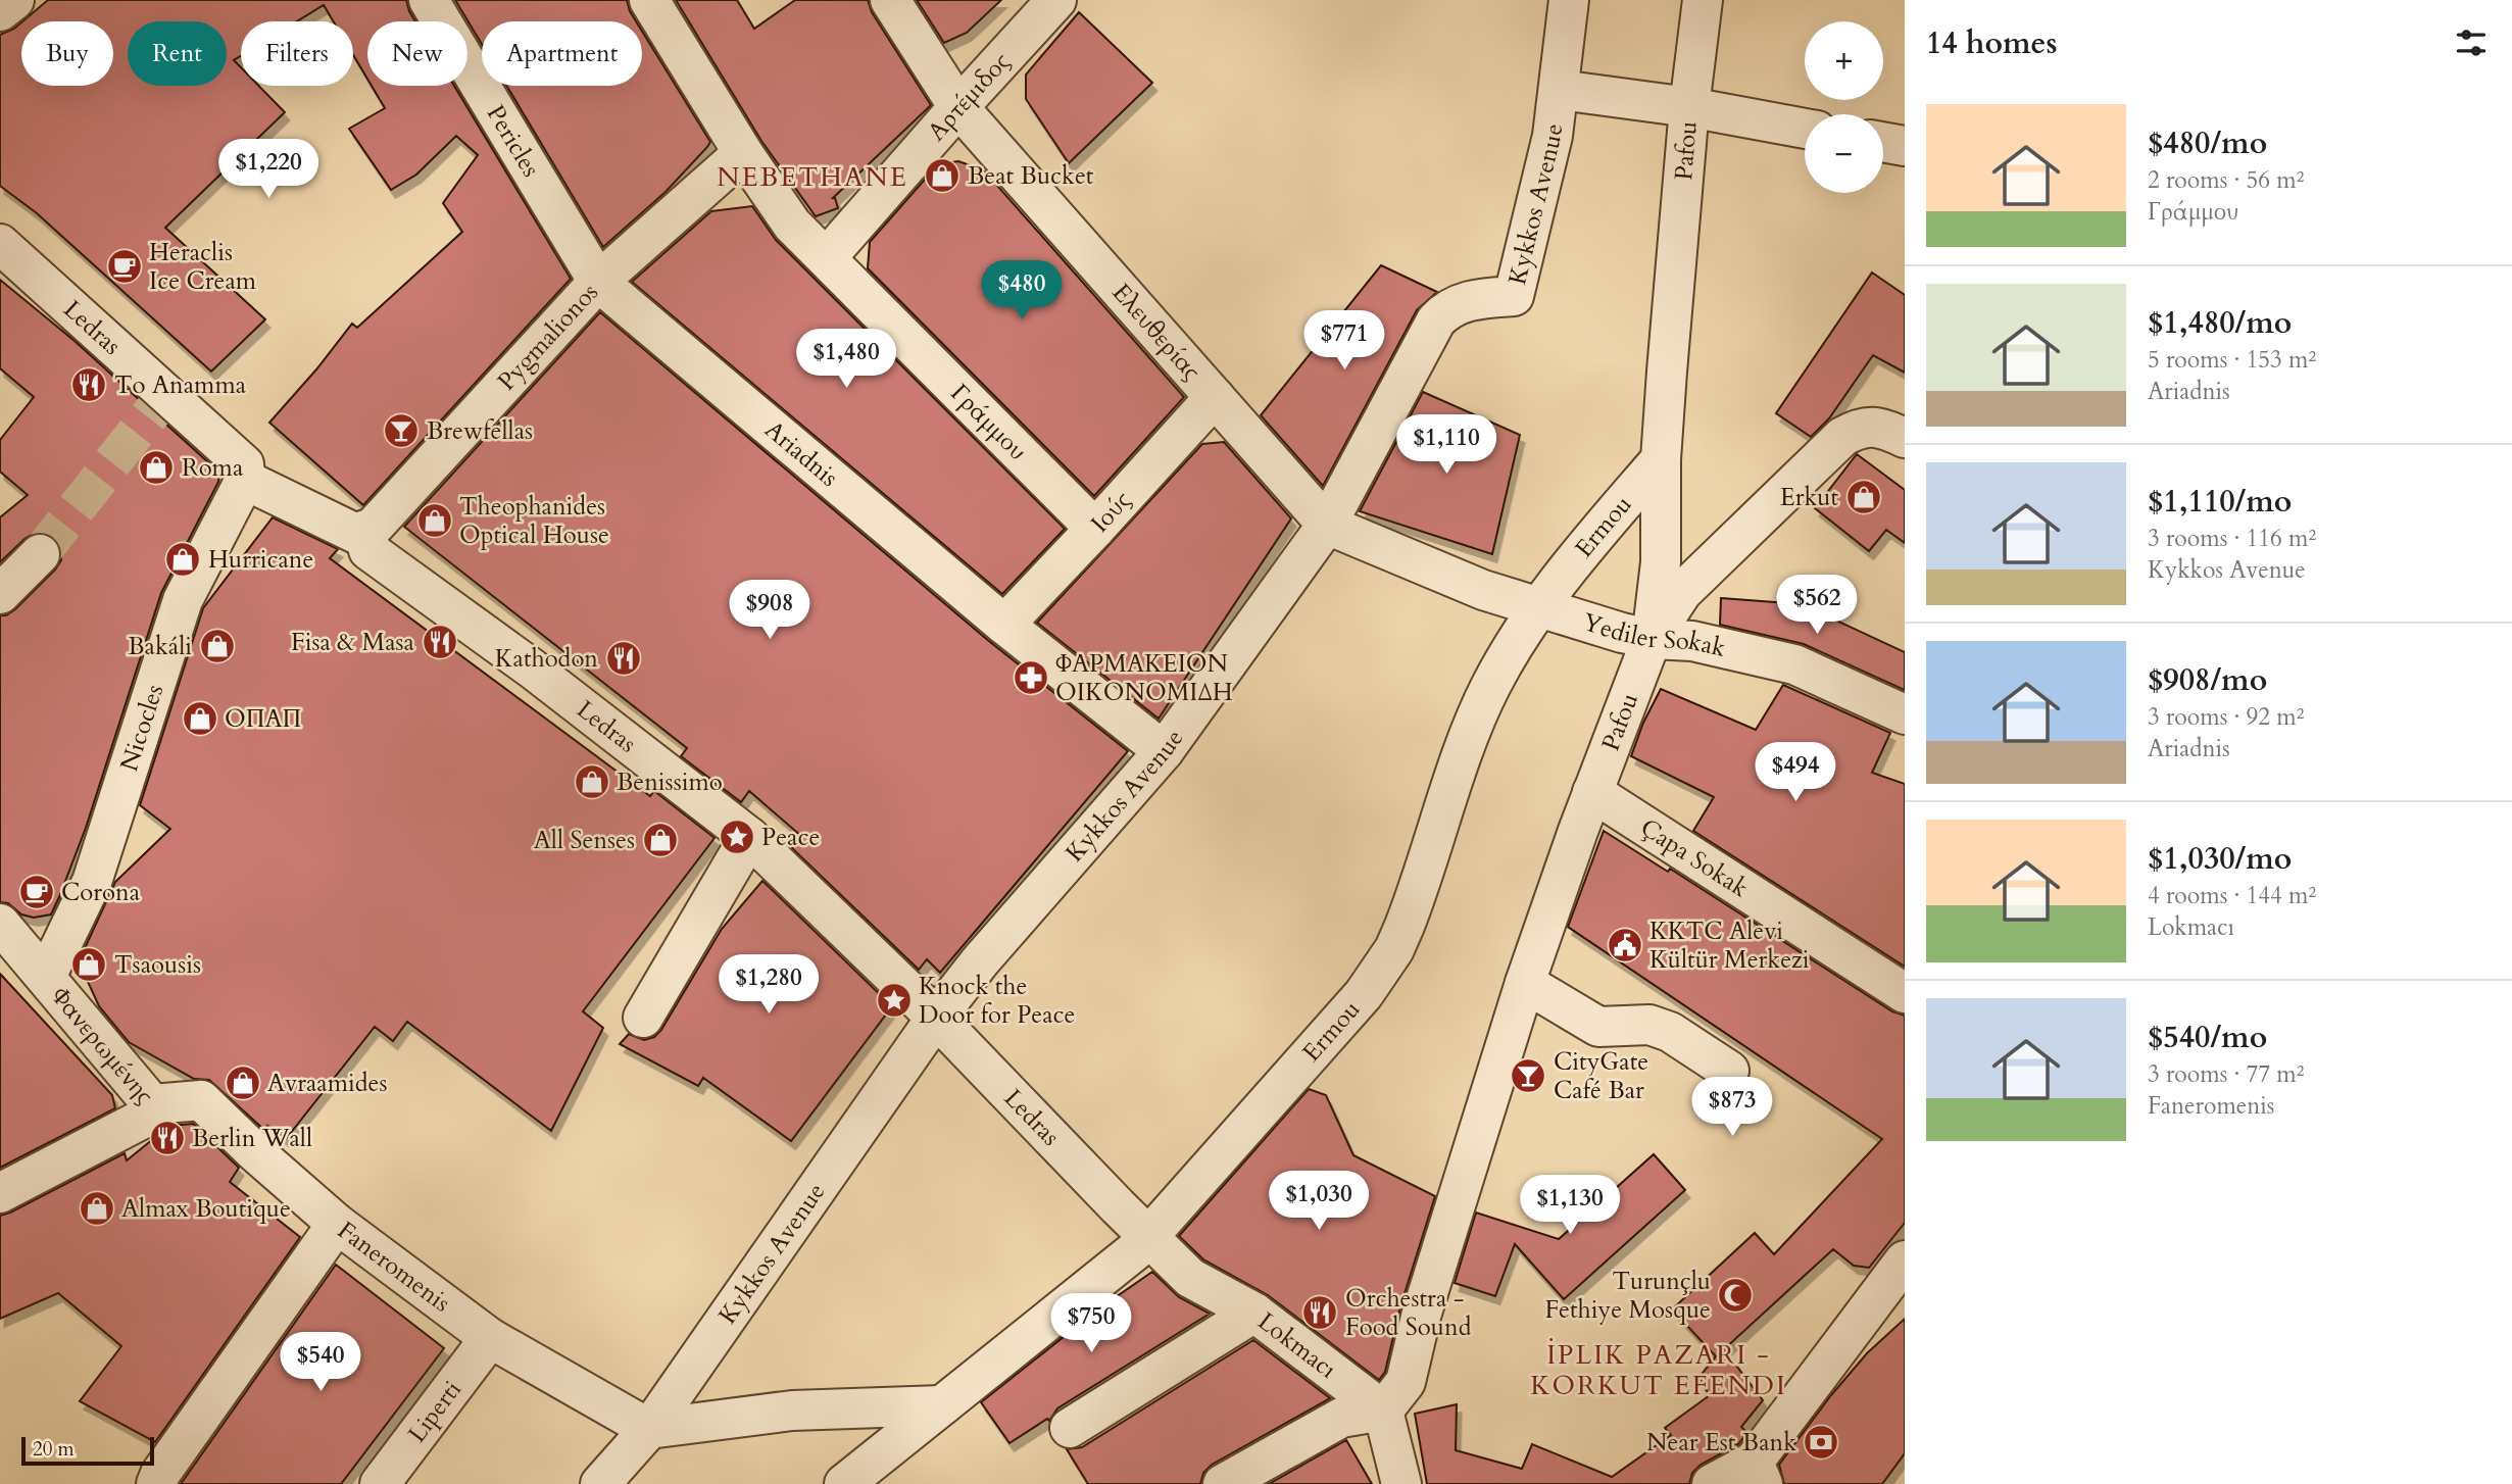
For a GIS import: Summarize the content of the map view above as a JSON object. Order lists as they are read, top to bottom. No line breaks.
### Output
{"streets":{"street":["Αρτέμιδος","Pericles","Pafou","Kykkos Avenue","Ledras","Ελευθερίας","Pygmalionos","Γράμμου","Ariadnis","Ιούς","Ermou","Yediler Sokak","Nicocles","Çapa Sokak","Φανερωμένης","Faneromenis","Lokmacı","Liperti"]},"crossings":[["Αρτέμιδος","Ελευθερίας"],["Αρτέμιδος","Γράμμου"],["Pericles","Pygmalionos"],["Pericles","Ariadnis"],["Pafou","Ermou"],["Pafou","Yediler Sokak"],["Pafou","Çapa Sokak"],["Pafou","Lokmacı"],["Kykkos Avenue","Ledras"],["Kykkos Avenue","Ελευθερίας"],["Kykkos Avenue","Ariadnis"],["Kykkos Avenue","Yediler Sokak"],["Kykkos Avenue","Faneromenis"],["Ledras","Pygmalionos"],["Ledras","Ermou"],["Ledras","Nicocles"],["Ledras","Lokmacı"],["Ελευθερίας","Ιούς"],["Ελευθερίας","Yediler Sokak"],["Pygmalionos","Γράμμου"],["Pygmalionos","Ariadnis"],["Γράμμου","Ιούς"],["Ariadnis","Ιούς"],["Ermou","Yediler Sokak"],["Ermou","Lokmacı"],["Nicocles","Φανερωμένης"],["Φανερωμένης","Faneromenis"],["Faneromenis","Liperti"]],"districts":["NEBETHANE","İPLIK PAZARI - KORKUT EFENDI"],"places":{"shop":["Beat Bucket","Roma","Erkut","Theophanides Optical House","Hurricane","Bakáli","ΟΠΑΠ","Benissimo","All Senses","Tsaousis","Avraamides","Almax Boutique"],"cafe":["Heraclis Ice Cream","Corona"],"restaurant":["To Anamma","Fisa & Masa","Kathodon","Berlin Wall","Orchestra - Food Sound"],"bar":["Brewfellas","CityGate Café Bar"],"pharmacy":["ΦΑΡΜΑΚΕΙΟΝ ΟΙΚΟΝΟΜΙΔΗ"],"place":["Peace","Knock the Door for Peace"],"public building":["KKTC Alevi Kültür Merkezi"],"mosque":["Turunçlu Fethiye Mosque"],"bank":["Near Est Bank"]},"scale_bar":"20 m","page":{"heading":"14 homes","map_buttons":["+","−"],"chip":["Buy","Rent","Filters","New","Apartment"],"list":[{"name":"$480/mo","note":"2 rooms · 56 m² · Γράμμου"},{"name":"$1,480/mo","note":"5 rooms · 153 m² · Ariadnis"},{"name":"$1,110/mo","note":"3 rooms · 116 m² · Kykkos Avenue"},{"name":"$908/mo","note":"3 rooms · 92 m² · Ariadnis"},{"name":"$1,030/mo","note":"4 rooms · 144 m² · Lokmacı"},{"name":"$540/mo","note":"3 rooms · 77 m² · Faneromenis"}],"price":["$1,220","$480","$771","$1,480","$1,110","$562","$908","$494","$1,280","$873","$1,030","$1,130","$750","$540"],"scale":"20 m"}}
